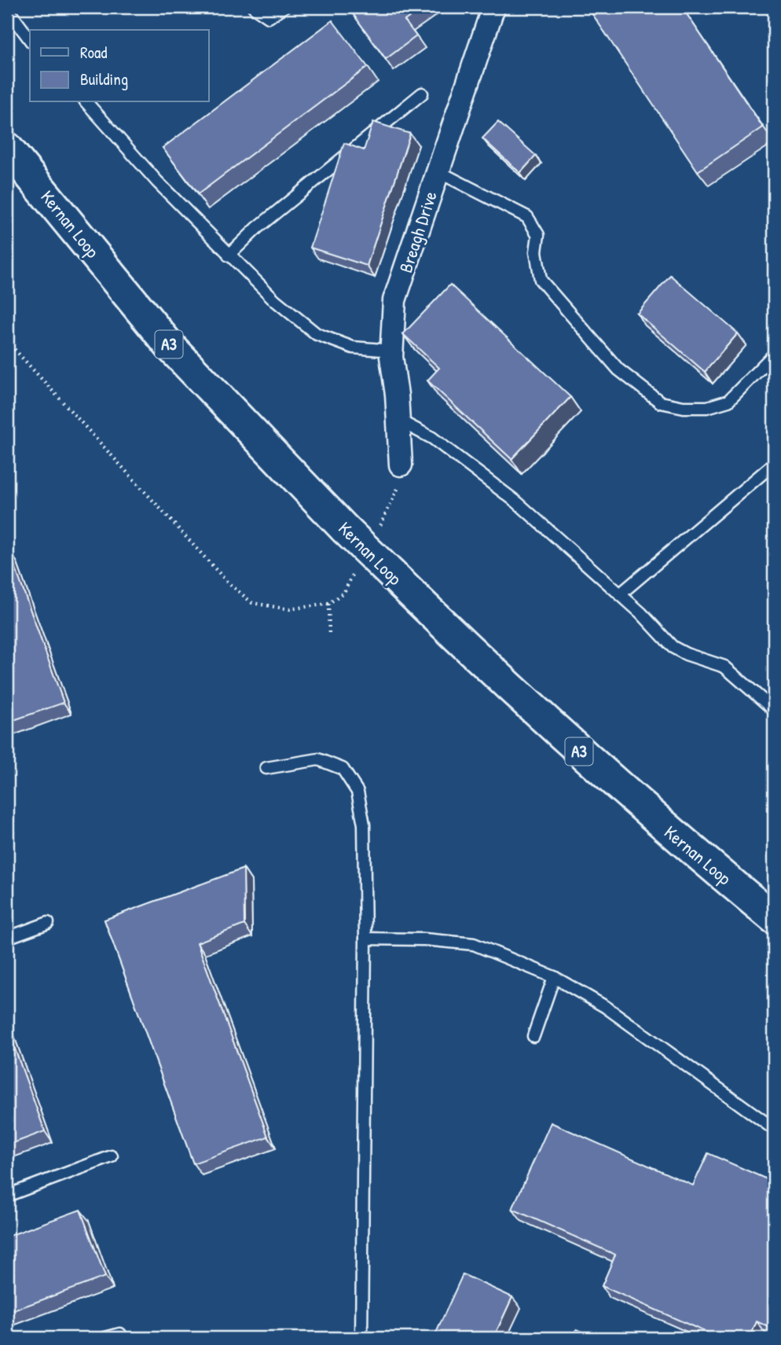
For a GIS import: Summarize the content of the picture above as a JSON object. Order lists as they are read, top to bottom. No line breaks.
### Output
{"streets":{"highway":["Kernan Loop","A3"],"street":["Breagh Drive"]},"legend":["Road","Building"]}
